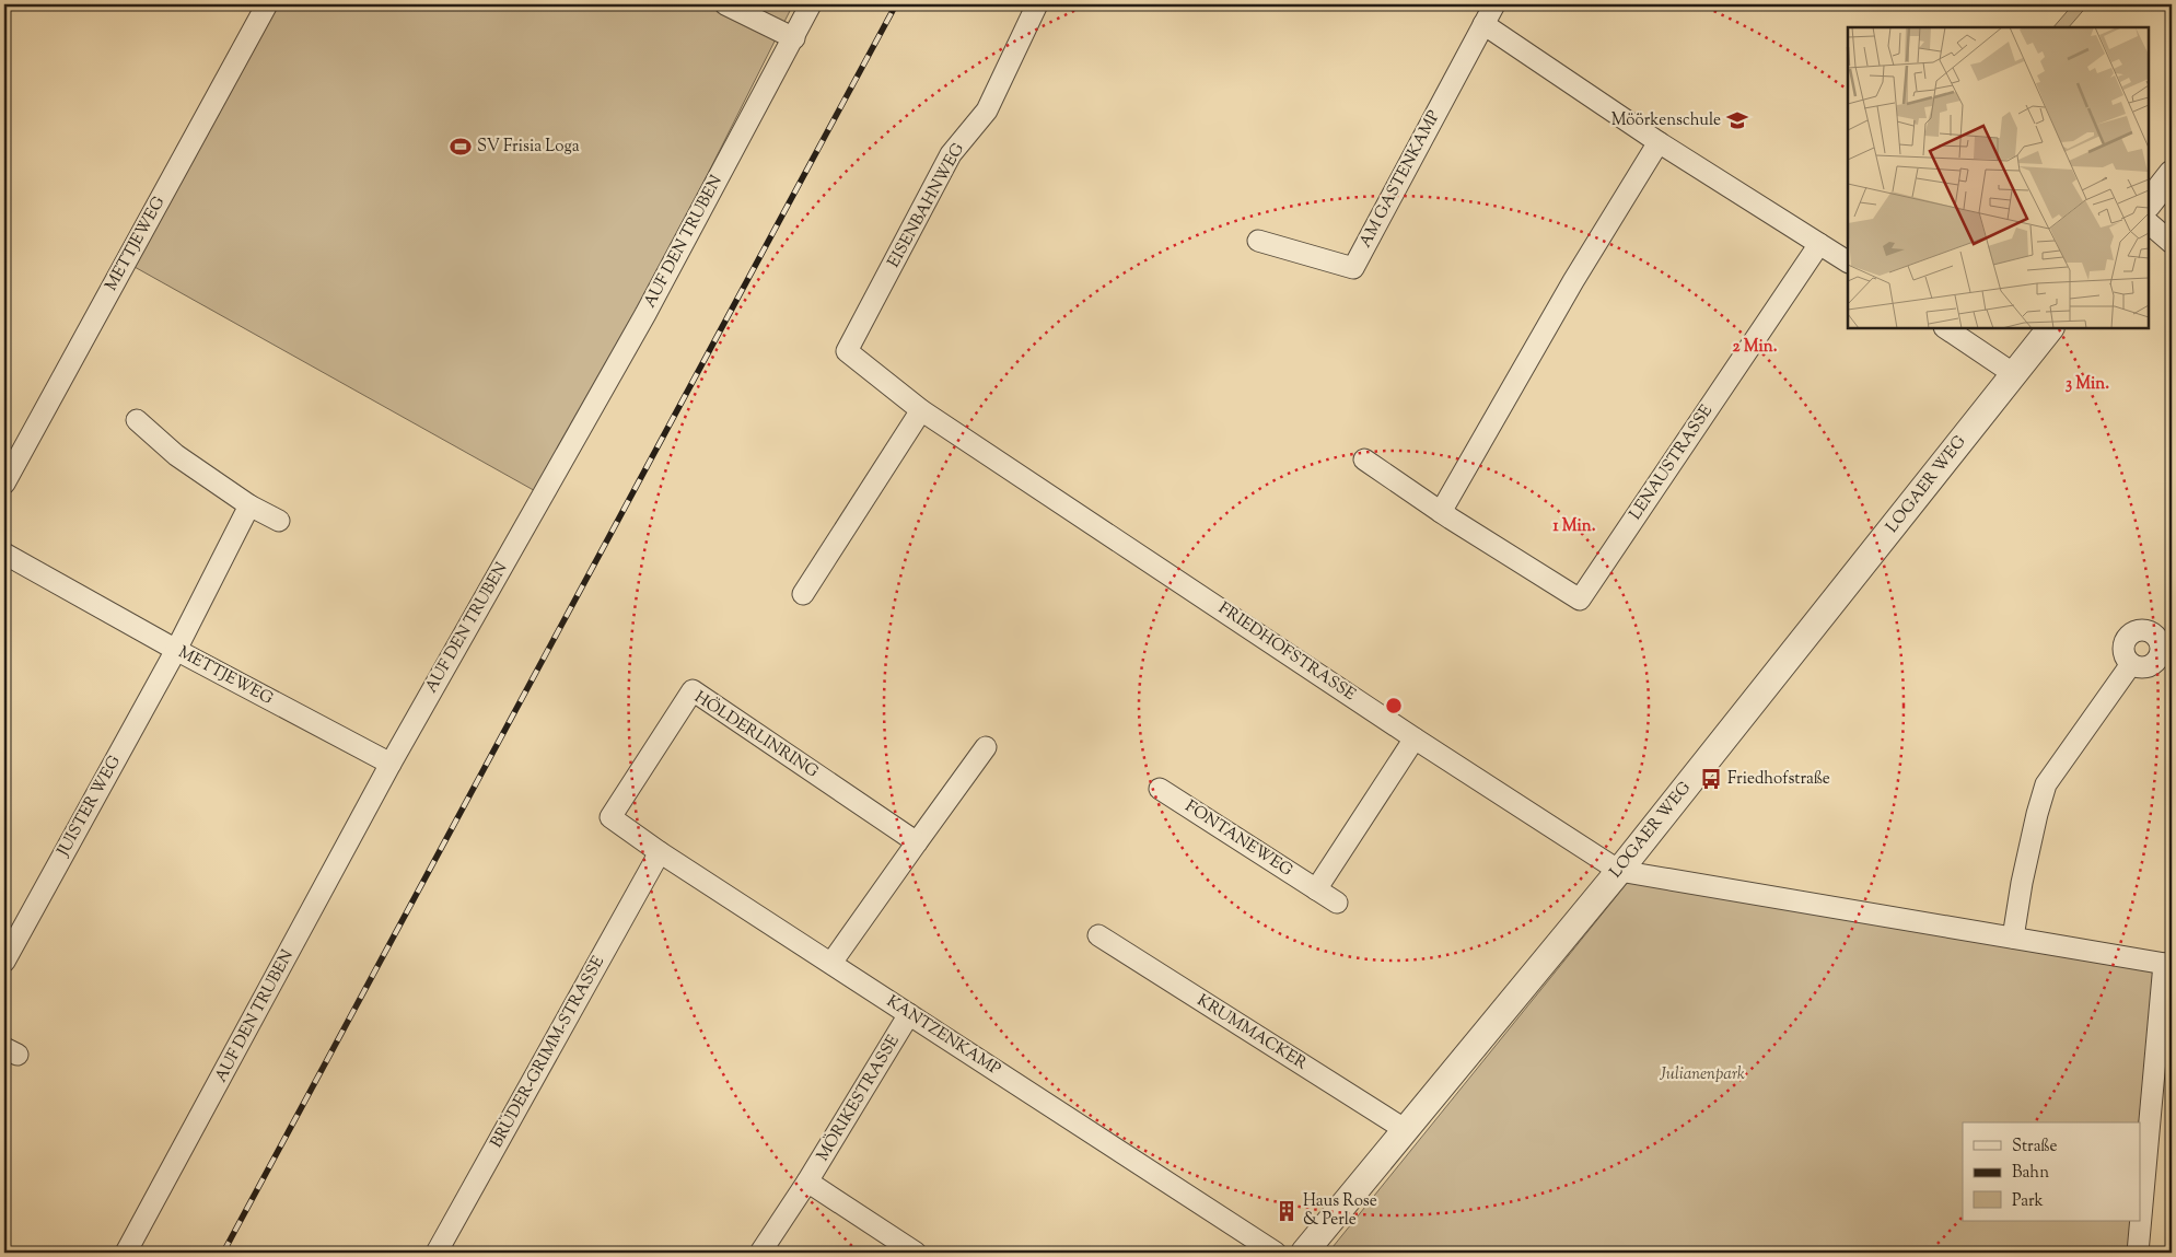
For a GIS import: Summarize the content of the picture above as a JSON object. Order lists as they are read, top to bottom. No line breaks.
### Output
{"streets":{"street":["AM GASTENKAMP","EISENBAHNWEG","AUF DEN TRUBEN","METTJEWEG","LENAUSTRASSE","LOGAER WEG","FRIEDHOFSTRASSE","HÖLDERLINRING","JUISTER WEG","FONTANEWEG","KRUMMACKER","KANTZENKAMP","BRÜDER-GRIMM-STRASSE","MÖRIKESTRASSE"]},"crossings":[["EISENBAHNWEG","FRIEDHOFSTRASSE"],["AUF DEN TRUBEN","METTJEWEG"],["METTJEWEG","JUISTER WEG"],["LOGAER WEG","FRIEDHOFSTRASSE"],["LOGAER WEG","KRUMMACKER"],["HÖLDERLINRING","KANTZENKAMP"],["KANTZENKAMP","BRÜDER-GRIMM-STRASSE"],["KANTZENKAMP","MÖRIKESTRASSE"]],"parks":["Julianenpark"],"places":{"school or university":["Möörkenschule"],"sports":["SV Frisia Loga"],"bus stop":["Friedhofstraße"],"building":["Haus Rose & Perle"]},"legend":["Straße","Bahn","Park"],"rings":["2 Min.","3 Min.","1 Min."]}
